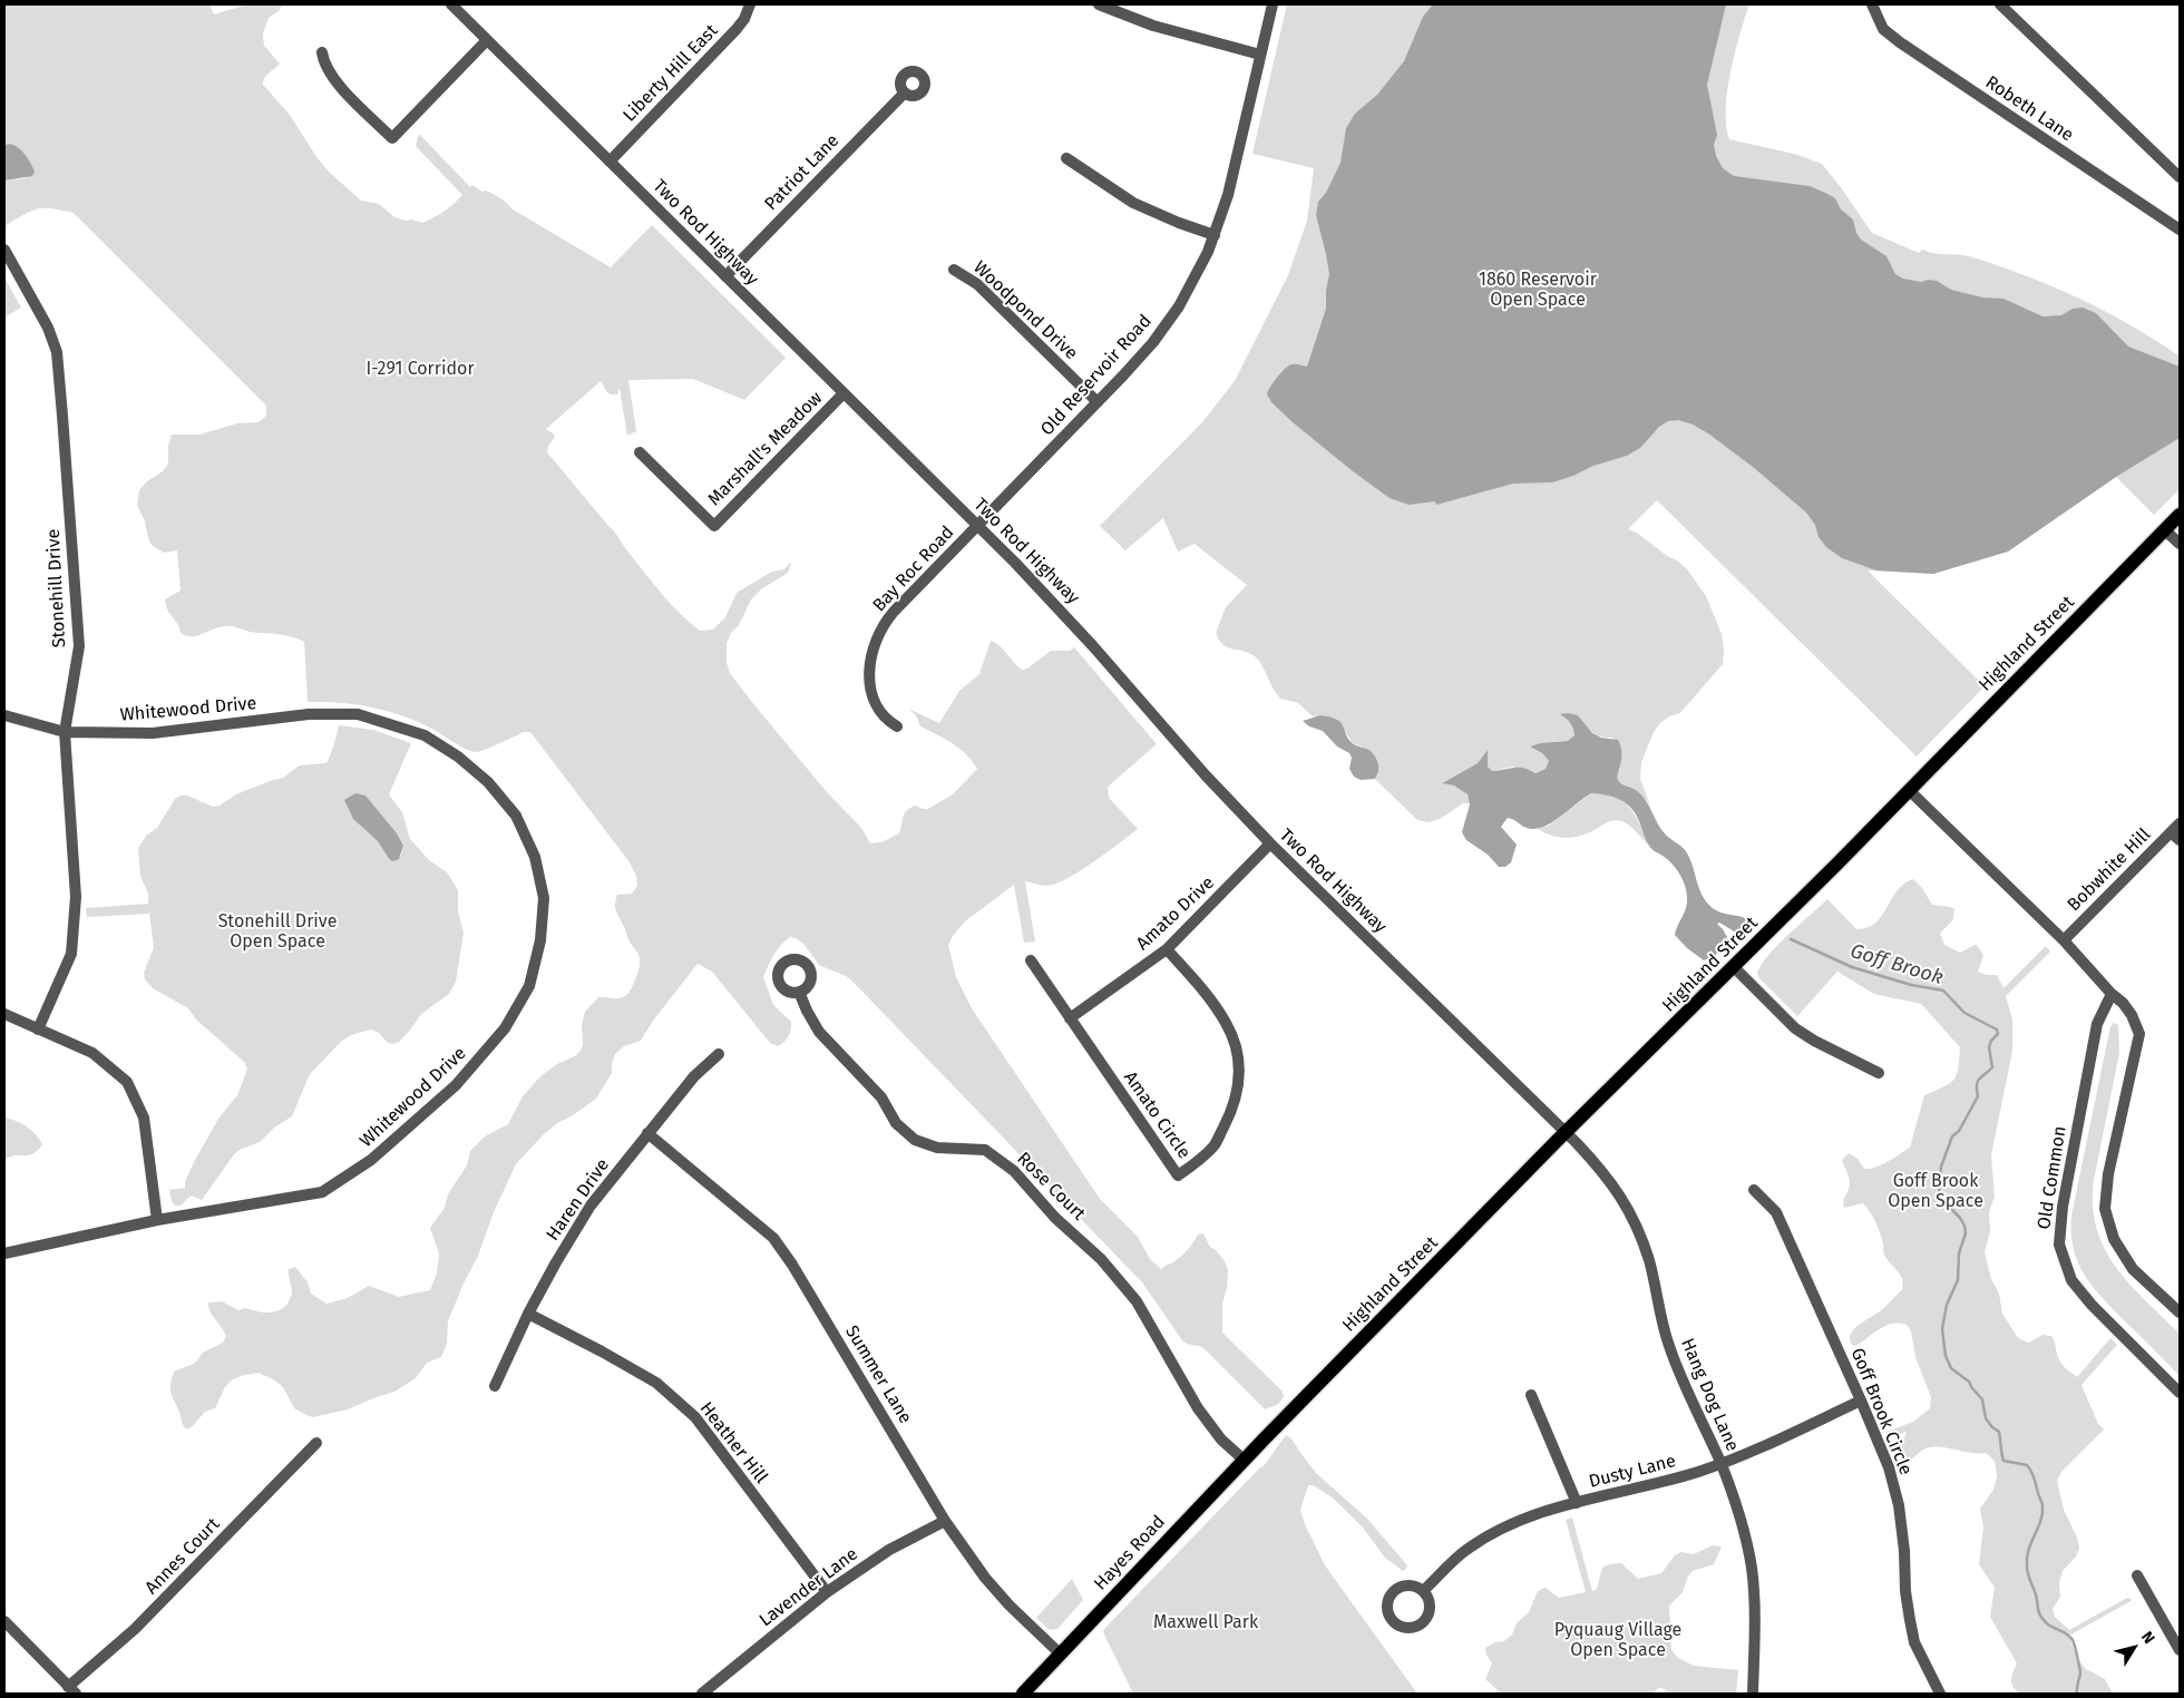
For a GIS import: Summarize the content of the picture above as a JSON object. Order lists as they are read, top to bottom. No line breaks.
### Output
{"streets":{"main road":["Highland Street","Hayes Road"],"street":["Liberty Hill East","Robeth Lane","Patriot Lane","Two Rod Highway","Woodpond Drive","Old Reservoir Road","Marshall's Meadow","Bay Roc Road","Stonehill Drive","Whitewood Drive","Bobwhite Hill","Amato Drive","Amato Circle","Old Common","Rose Court","Haren Drive","Summer Lane","Hang Dog Lane","Goff Brook Circle","Heather Hill","Dusty Lane","Annes Court","Lavender Lane"]},"crossings":[["Liberty Hill East","Two Rod Highway"],["Patriot Lane","Two Rod Highway"],["Two Rod Highway","Old Reservoir Road"],["Two Rod Highway","Marshall's Meadow"],["Two Rod Highway","Bay Roc Road"],["Two Rod Highway","Highland Street"],["Two Rod Highway","Amato Drive"],["Two Rod Highway","Hang Dog Lane"],["Woodpond Drive","Old Reservoir Road"],["Old Reservoir Road","Bay Roc Road"],["Stonehill Drive","Whitewood Drive"],["Highland Street","Hang Dog Lane"],["Highland Street","Hayes Road"],["Amato Drive","Amato Circle"],["Rose Court","Hayes Road"],["Haren Drive","Summer Lane"],["Haren Drive","Heather Hill"],["Summer Lane","Hayes Road"],["Summer Lane","Lavender Lane"],["Hang Dog Lane","Dusty Lane"],["Goff Brook Circle","Dusty Lane"],["Heather Hill","Lavender Lane"]],"water":["Goff Brook"],"parks":["1860 Reservoir Open Space","I-291 Corridor","Stonehill Drive Open Space","Goff Brook Open Space","Maxwell Park","Pyquaug Village Open Space"],"north":"top right"}
